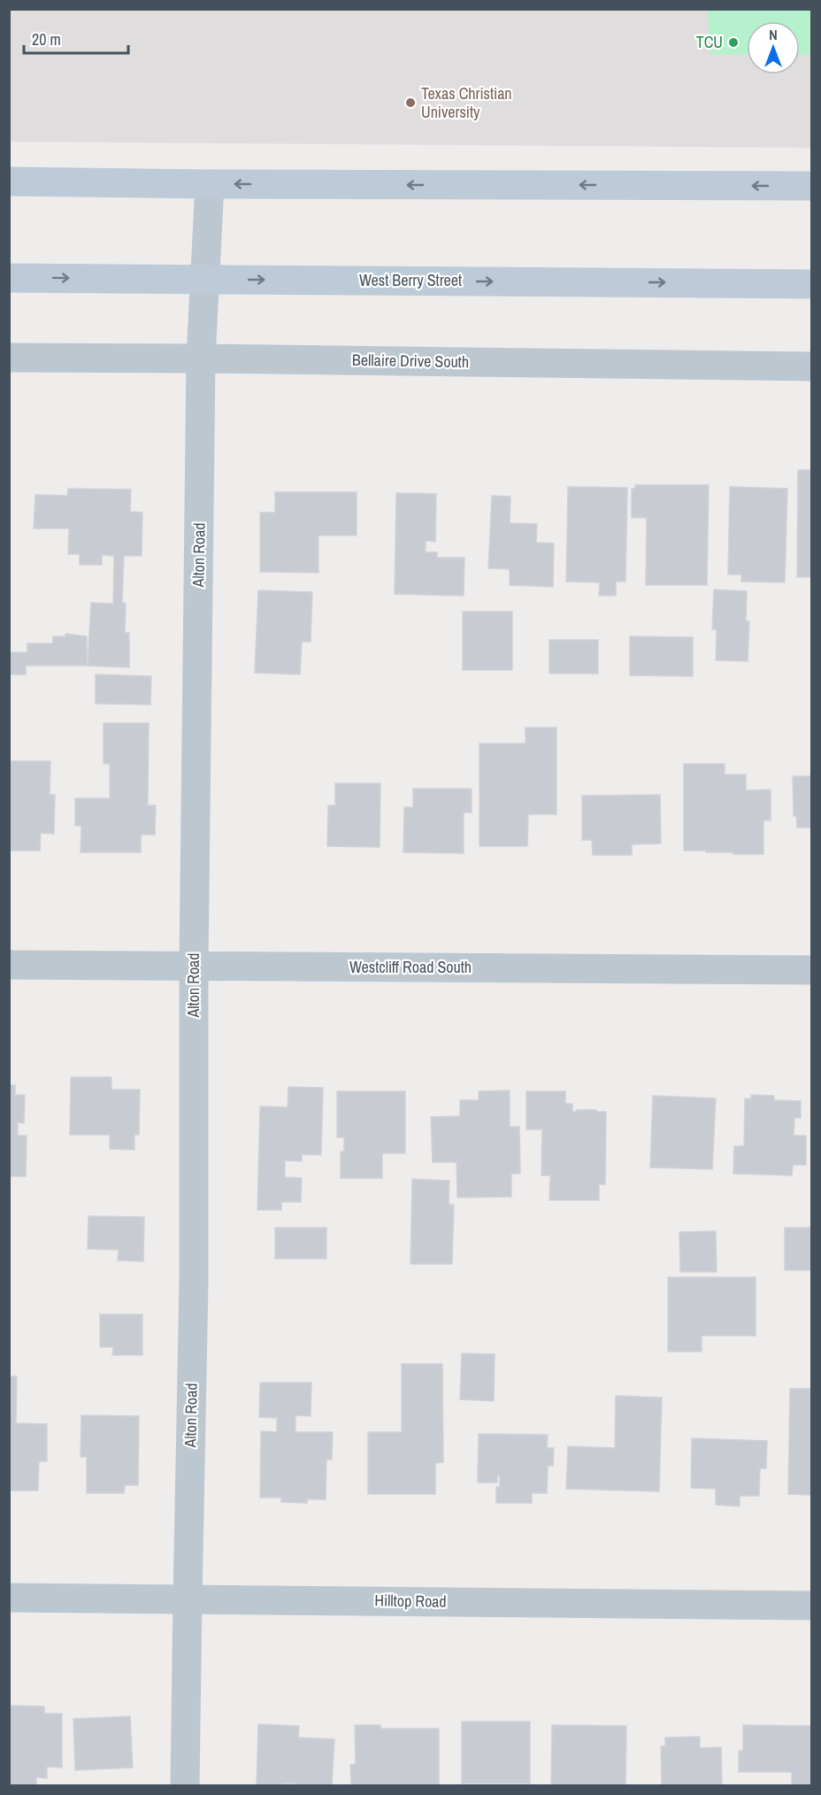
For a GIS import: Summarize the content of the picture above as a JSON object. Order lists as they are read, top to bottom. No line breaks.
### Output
{"streets":{"main road":["West Berry Street"],"street":["Bellaire Drive South","Alton Road","Westcliff Road South","Hilltop Road"]},"crossings":[["West Berry Street","Alton Road"],["Bellaire Drive South","Alton Road"],["Alton Road","Westcliff Road South"],["Alton Road","Hilltop Road"]],"places":["TCU","Texas Christian University"],"scale_bar":"20 m","north":"top"}
